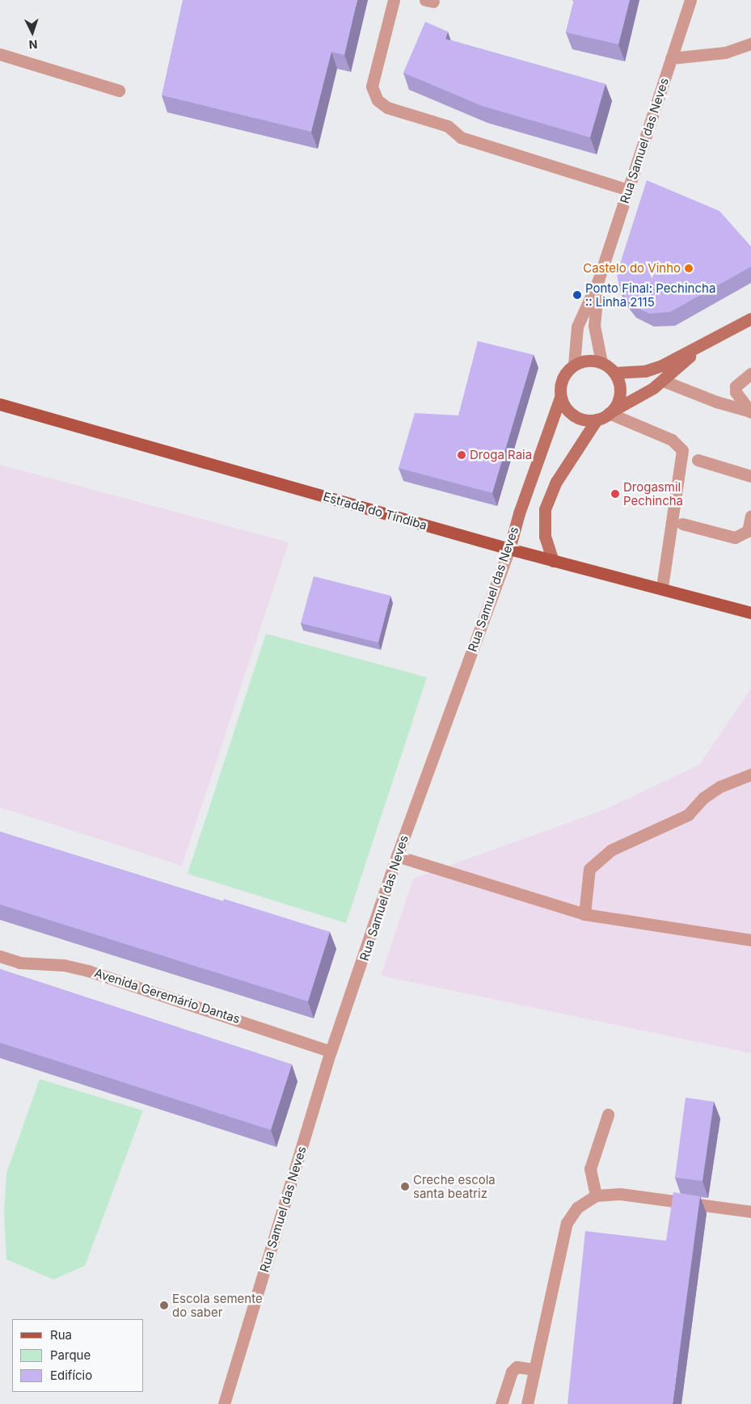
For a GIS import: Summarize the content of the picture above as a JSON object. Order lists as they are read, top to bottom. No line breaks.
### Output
{"streets":{"main road":["Estrada do Tindiba"],"street":["Rua Samuel das Neves","Avenida Geremário Dantas"]},"crossings":[["Rua Samuel das Neves","Estrada do Tindiba"],["Rua Samuel das Neves","Avenida Geremário Dantas"]],"places":["Castelo do Vinho","Ponto Final: Pechincha :: Linha 2115","Droga Raia","Drogasmil Pechincha","Creche escola santa beatriz","Escola semente do saber"],"legend":["Rua","Parque","Edifício"],"north":"bottom"}
